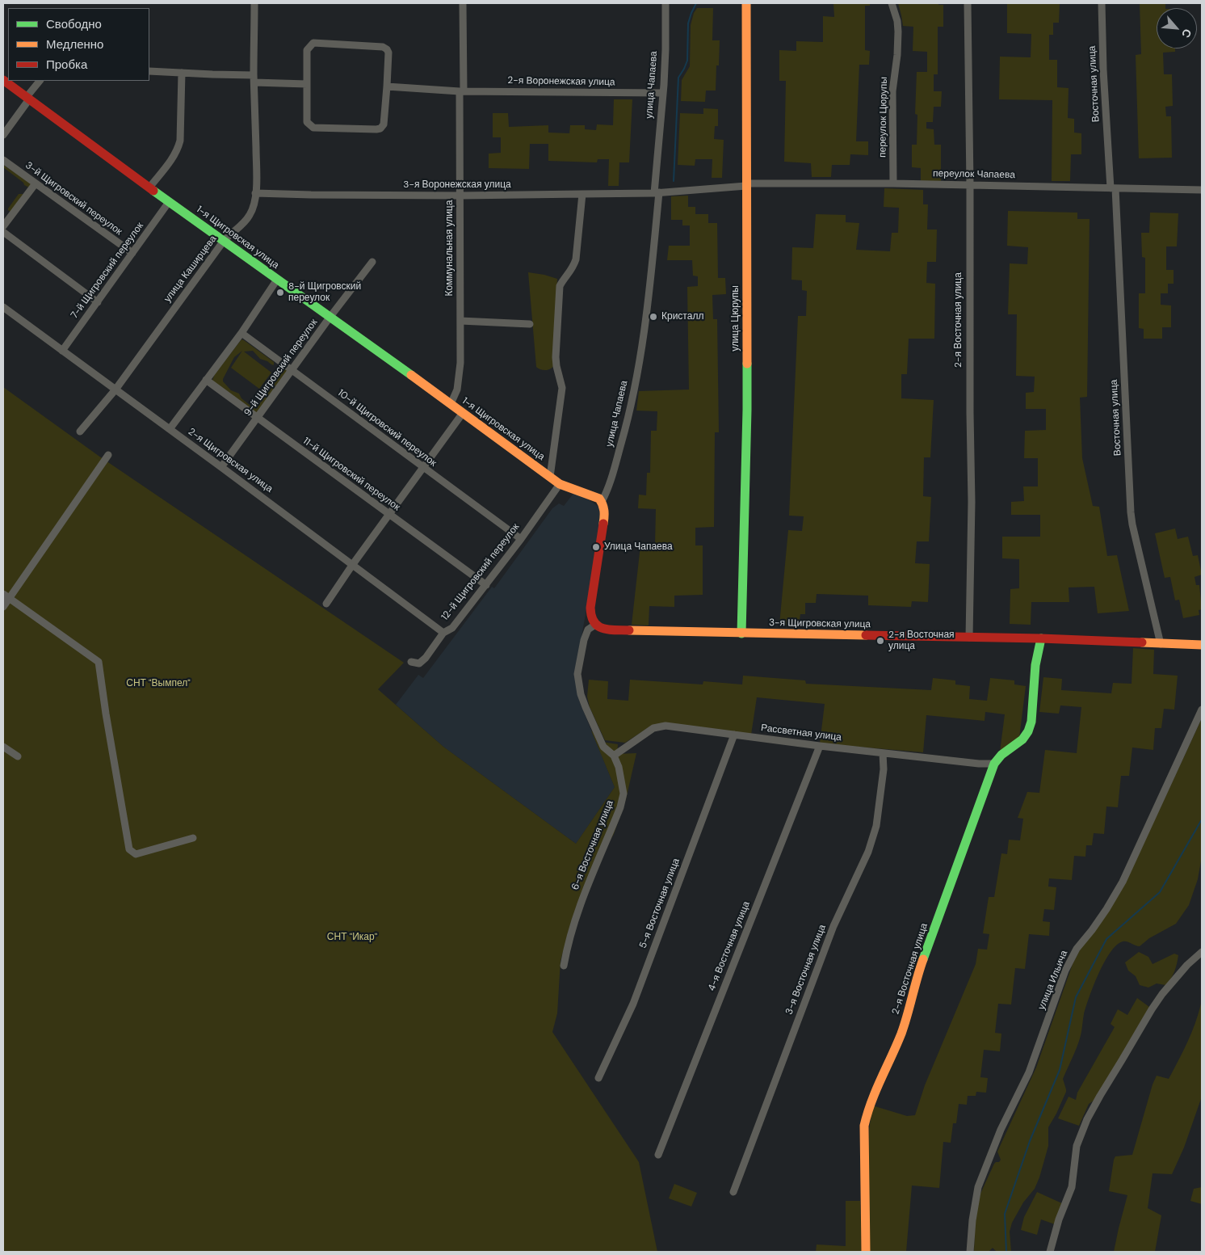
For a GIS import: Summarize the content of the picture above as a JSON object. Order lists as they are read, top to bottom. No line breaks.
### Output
{"streets":{"street":["2-я Воронежская улица","Восточная улица","улица Чапаева","переулок Цюрупы","переулок Чапаева","3-я Воронежская улица","3-й Щигровский переулок","1-я Щигровская улица","Коммунальная улица","улица Каширцева","7-й Щигровский переулок","улица Цюрупы","2-я Восточная улица","9-й Щигровский переулок","10-й Щигровский переулок","2-я Щигровская улица","11-й Щигровский переулок","12-й Щигровский переулок","3-я Щигровская улица","Рассветная улица","6-я Восточная улица","5-я Восточная улица","4-я Восточная улица","3-я Восточная улица","улица Ильича"]},"crossings":[["2-я Воронежская улица","улица Чапаева"],["2-я Воронежская улица","Коммунальная улица"],["Восточная улица","переулок Чапаева"],["Восточная улица","3-я Щигровская улица"],["улица Чапаева","переулок Чапаева"],["улица Чапаева","3-я Воронежская улица"],["улица Чапаева","1-я Щигровская улица"],["улица Чапаева","3-я Щигровская улица"],["улица Чапаева","6-я Восточная улица"],["переулок Цюрупы","переулок Чапаева"],["переулок Чапаева","3-я Воронежская улица"],["переулок Чапаева","улица Цюрупы"],["переулок Чапаева","2-я Восточная улица"],["3-я Воронежская улица","Коммунальная улица"],["3-я Воронежская улица","улица Каширцева"],["3-й Щигровский переулок","7-й Щигровский переулок"],["1-я Щигровская улица","Коммунальная улица"],["1-я Щигровская улица","улица Каширцева"],["1-я Щигровская улица","7-й Щигровский переулок"],["1-я Щигровская улица","9-й Щигровский переулок"],["1-я Щигровская улица","12-й Щигровский переулок"],["улица Каширцева","2-я Щигровская улица"],["7-й Щигровский переулок","2-я Щигровская улица"],["улица Цюрупы","3-я Щигровская улица"],["2-я Восточная улица","3-я Щигровская улица"],["2-я Восточная улица","Рассветная улица"],["9-й Щигровский переулок","10-й Щигровский переулок"],["9-й Щигровский переулок","2-я Щигровская улица"],["9-й Щигровский переулок","11-й Щигровский переулок"],["10-й Щигровский переулок","12-й Щигровский переулок"],["2-я Щигровская улица","12-й Щигровский переулок"],["11-й Щигровский переулок","12-й Щигровский переулок"],["3-я Щигровская улица","6-я Восточная улица"],["Рассветная улица","6-я Восточная улица"],["Рассветная улица","5-я Восточная улица"],["Рассветная улица","4-я Восточная улица"],["Рассветная улица","3-я Восточная улица"]],"parks":["СНТ \"Вымпел\"","СНТ \"Икар\""],"places":["8-й Щигровский переулок","Кристалл","Улица Чапаева","2-я Восточная улица"],"legend":["Свободно","Медленно","Пробка"],"north":"bottom right"}
